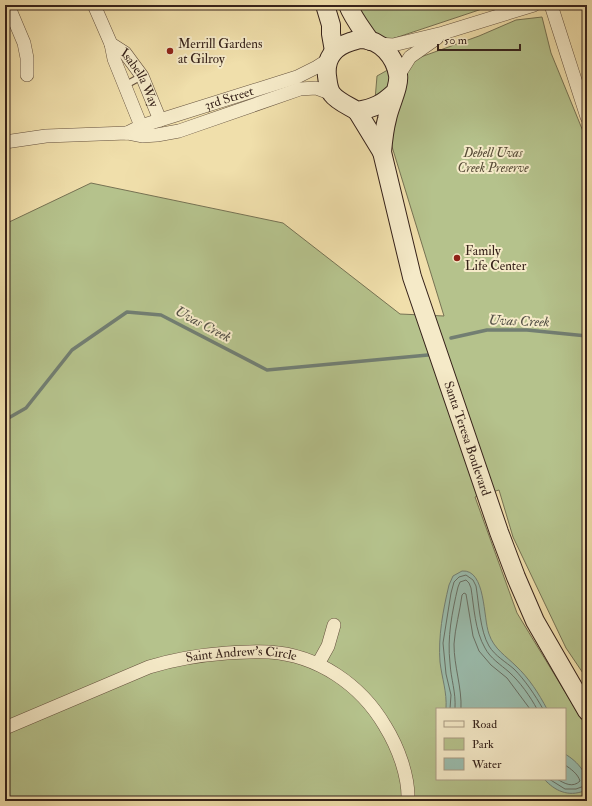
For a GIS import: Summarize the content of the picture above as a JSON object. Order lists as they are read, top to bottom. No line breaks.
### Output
{"streets":{"main road":["Santa Teresa Boulevard"],"street":["Isabella Way","3rd Street","Saint Andrew's Circle"]},"crossings":[["Isabella Way","3rd Street"],["3rd Street","Santa Teresa Boulevard"]],"water":["Uvas Creek"],"parks":["Debell Uvas Creek Preserve"],"places":["Merrill Gardens at Gilroy","Family Life Center"],"legend":["Road","Park","Water"],"scale_bar":"50 m"}
